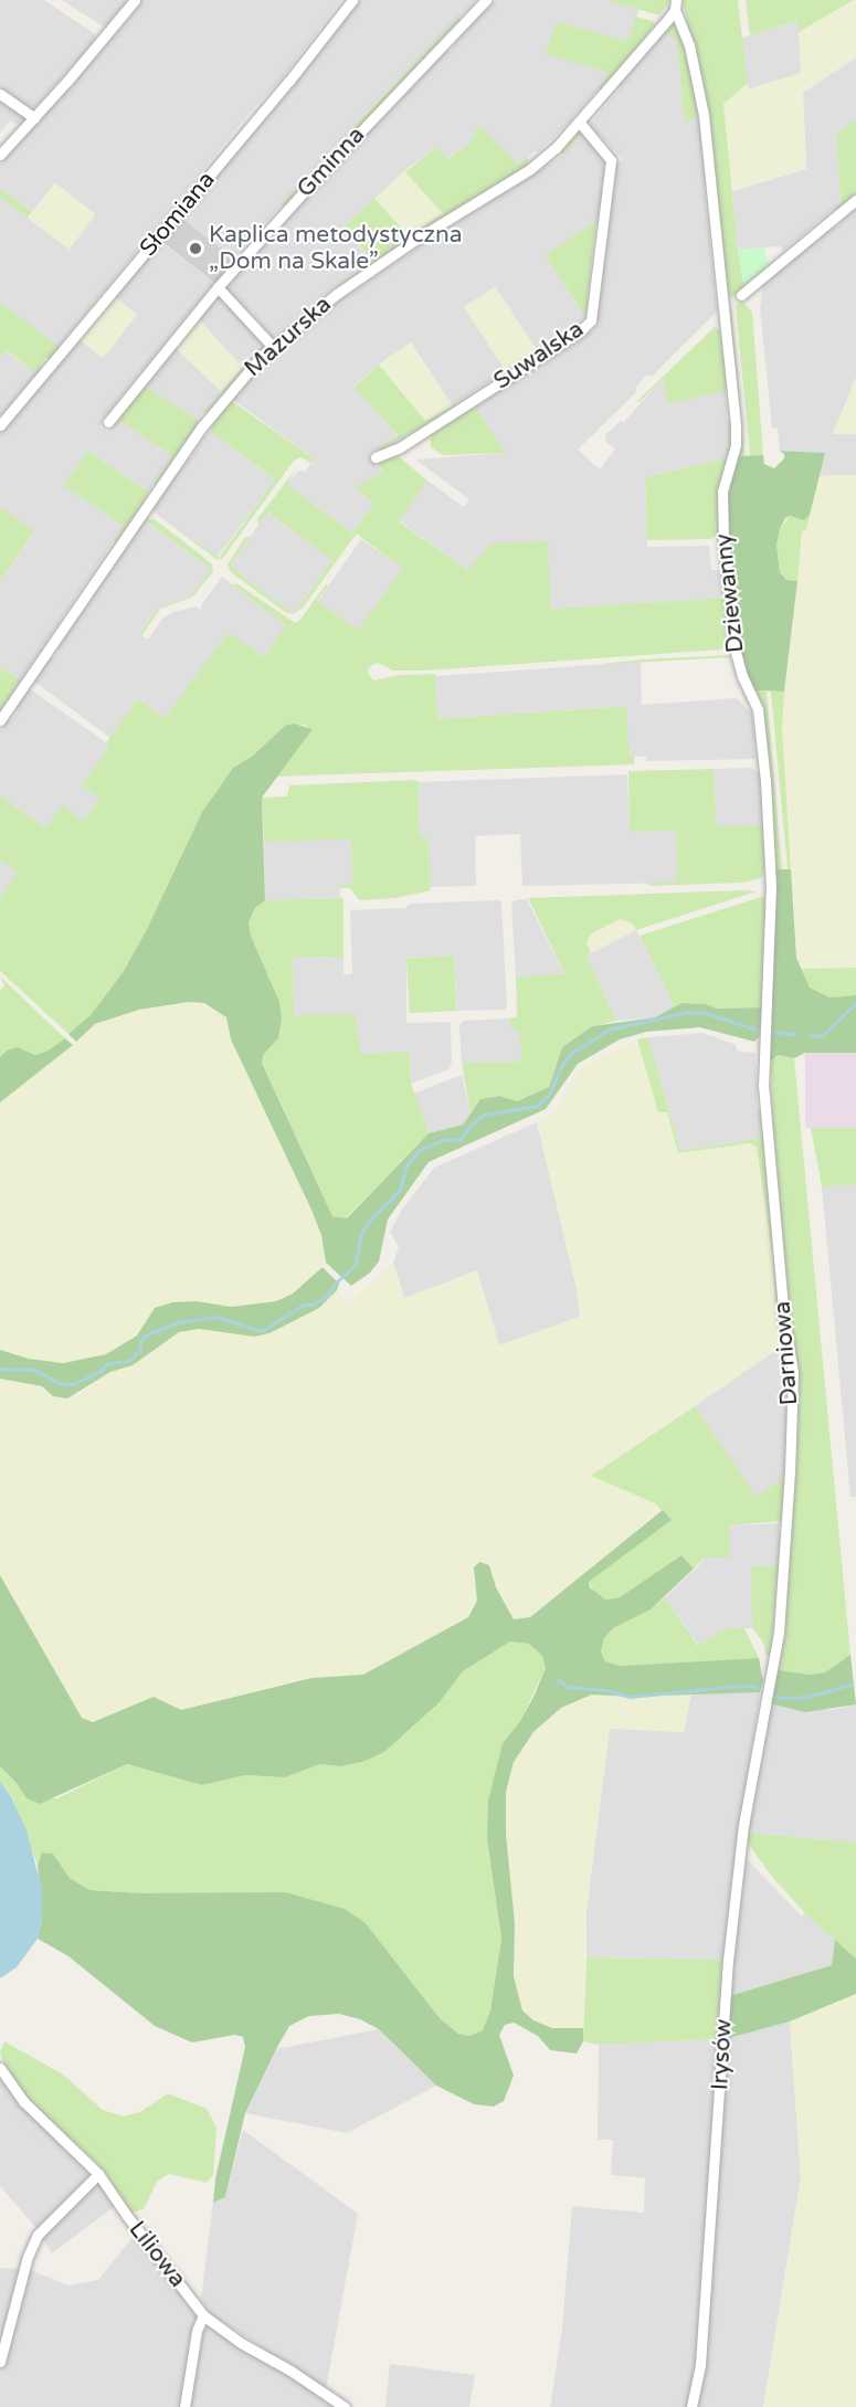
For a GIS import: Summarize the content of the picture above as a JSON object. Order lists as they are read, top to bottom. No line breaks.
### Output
{"streets":{"street":["Gminna","Słomiana","Mazurska","Suwalska","Dziewanny","Darniowa","Irysów","Liliowa"]},"crossings":[["Mazurska","Suwalska"],["Mazurska","Dziewanny"],["Dziewanny","Darniowa"],["Darniowa","Irysów"]],"places":["Kaplica metodystyczna „Dom na Skale”"]}
